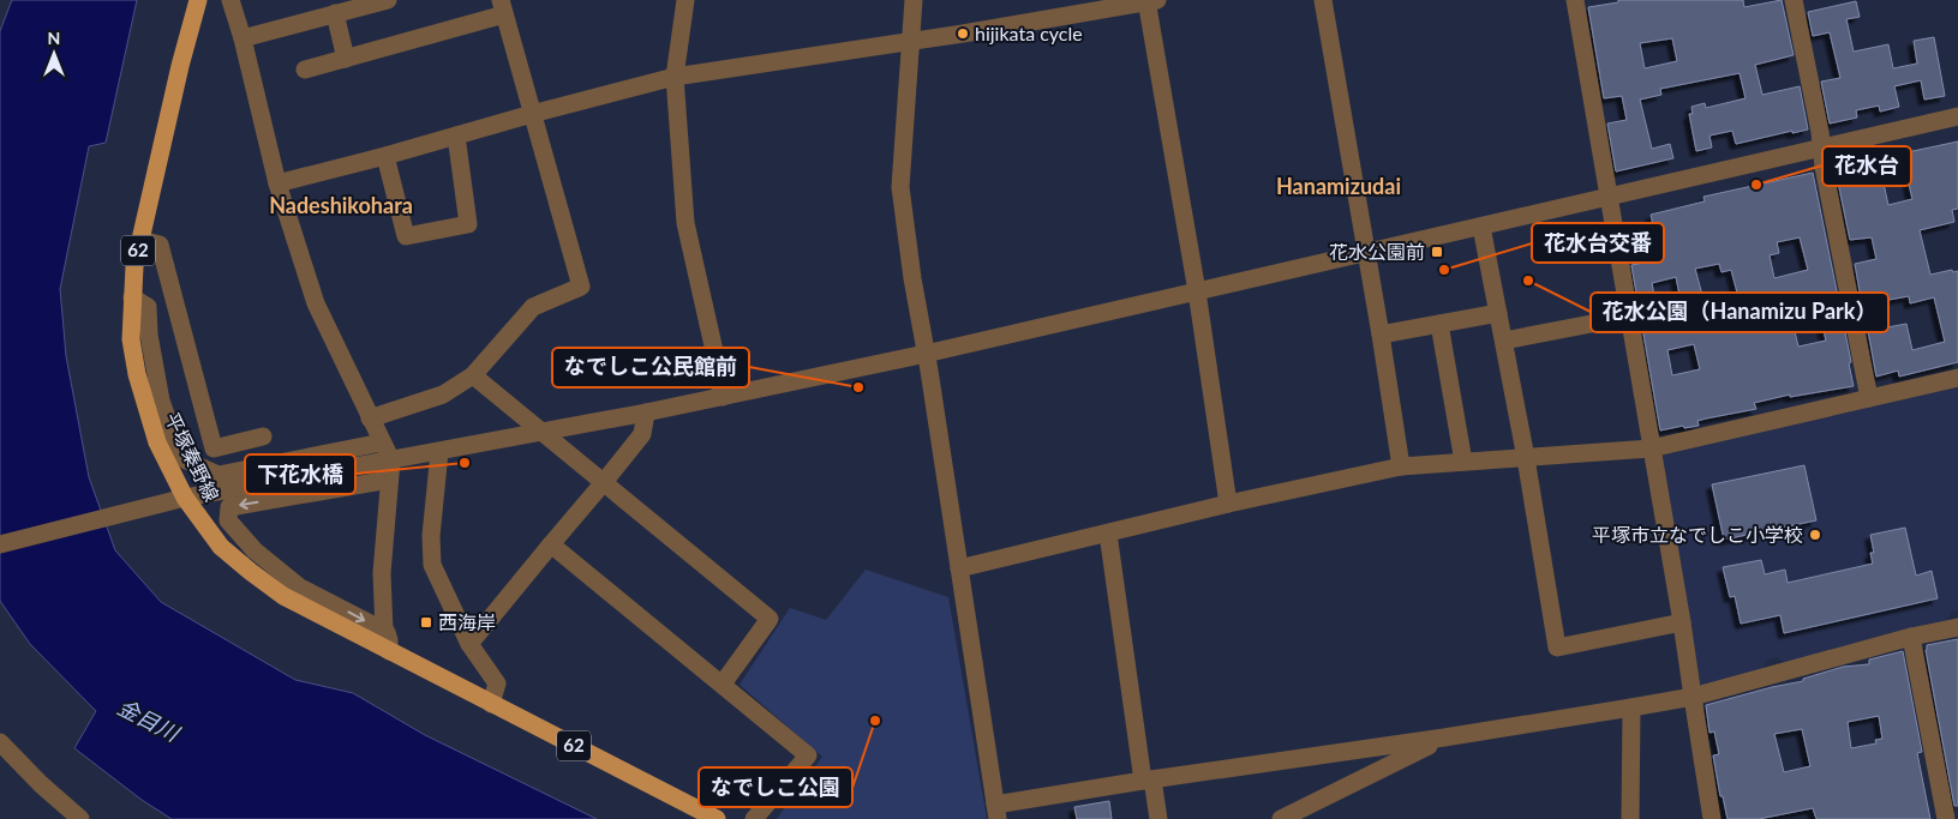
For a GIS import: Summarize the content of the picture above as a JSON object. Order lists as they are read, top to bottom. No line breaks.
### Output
{"streets":{"main road":["62","平塚秦野線"]},"districts":["Hanamizudai","Nadeshikohara"],"water":["金目川"],"places":{"other":["hijikata cycle","花水台","花水台交番","花水公園（Hanamizu Park）","なでしこ公民館前","下花水橋","平塚市立なでしこ小学校","なでしこ公園"],"transit":["花水公園前","西海岸"]},"north":"top"}
